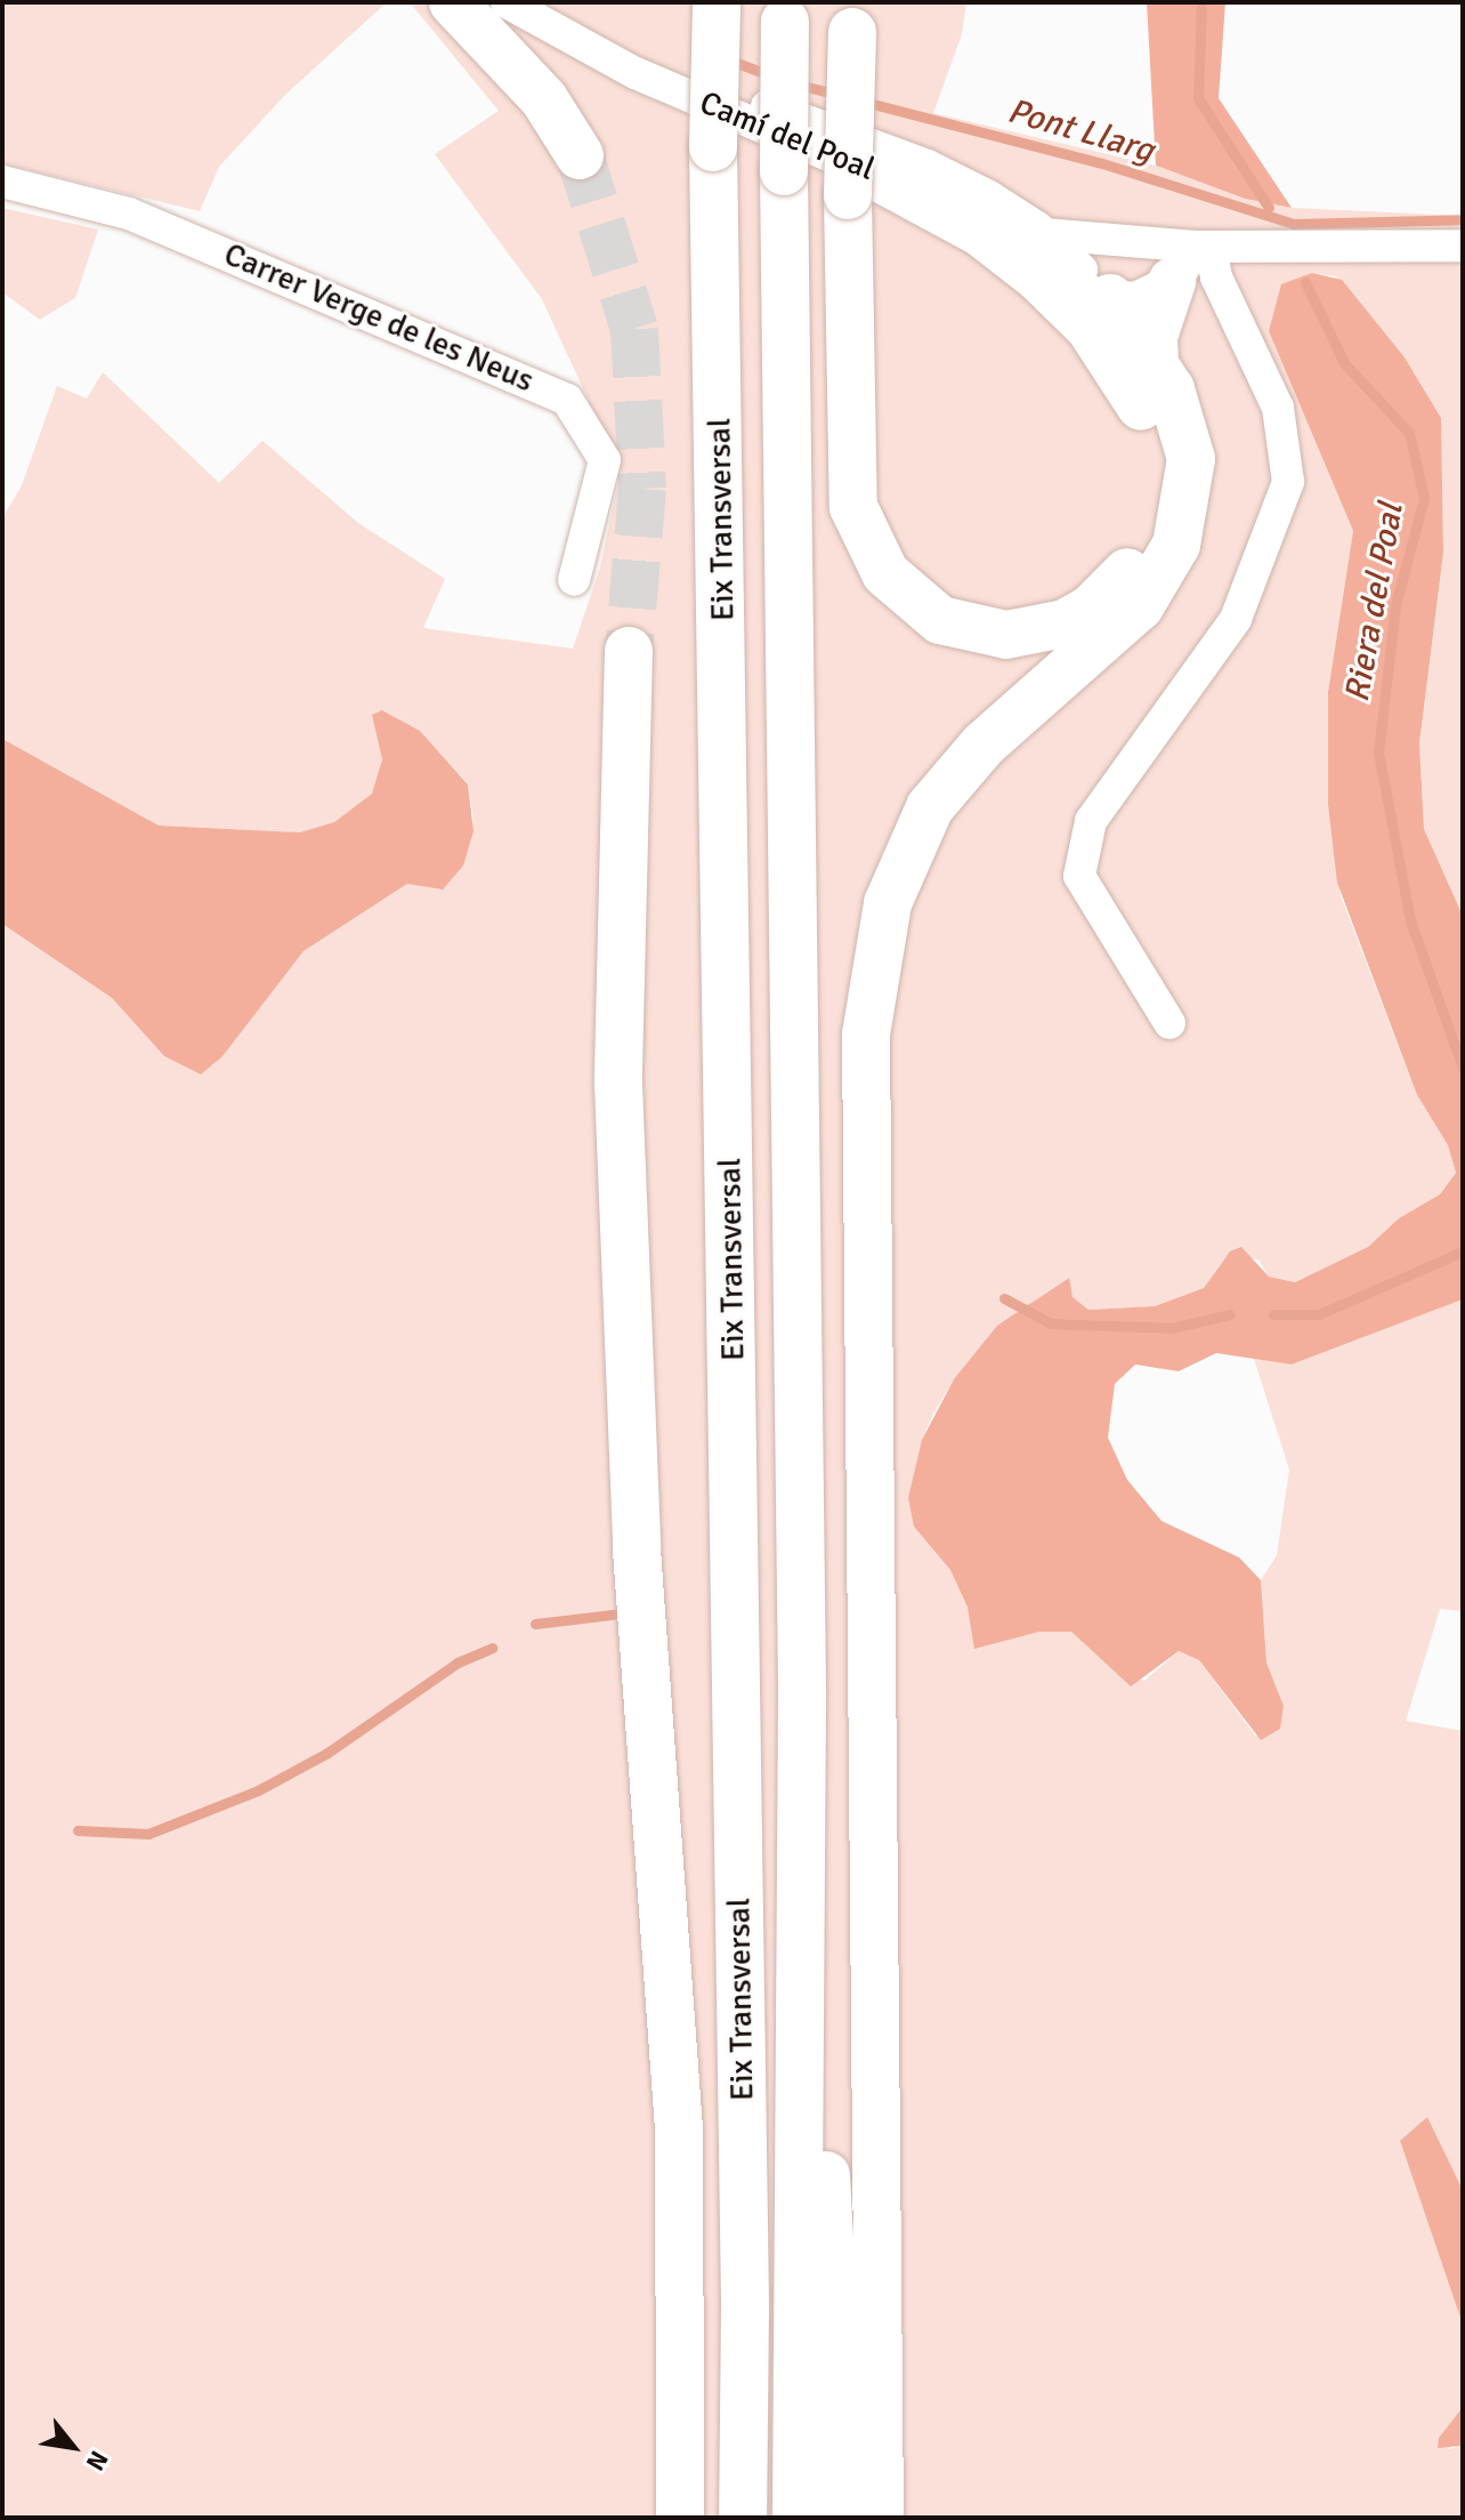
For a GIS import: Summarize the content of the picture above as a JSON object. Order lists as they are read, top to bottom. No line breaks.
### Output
{"streets":{"highway":["Eix Transversal"],"street":["Camí del Poal","Carrer Verge de les Neus"]},"water":["Pont Llarg","Riera del Poal"],"north":"bottom right"}
